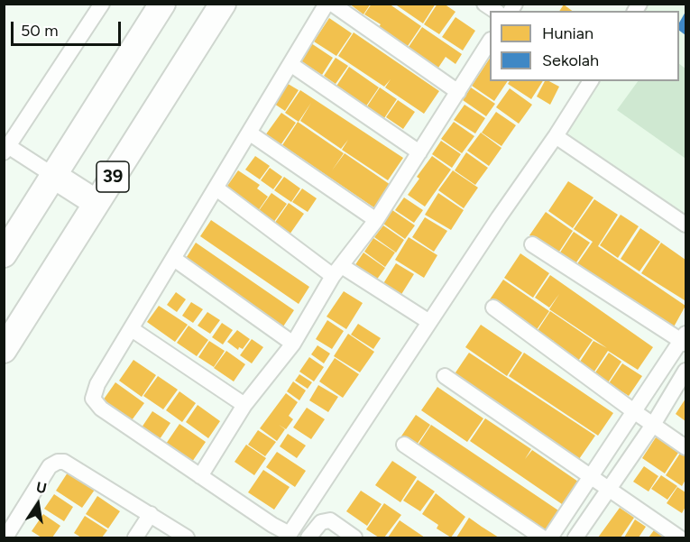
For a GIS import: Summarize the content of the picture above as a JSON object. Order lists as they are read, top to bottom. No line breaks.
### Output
{"streets":{"highway":["39"]},"legend":["Hunian","Sekolah"],"scale_bar":"50 m","north":"top"}
